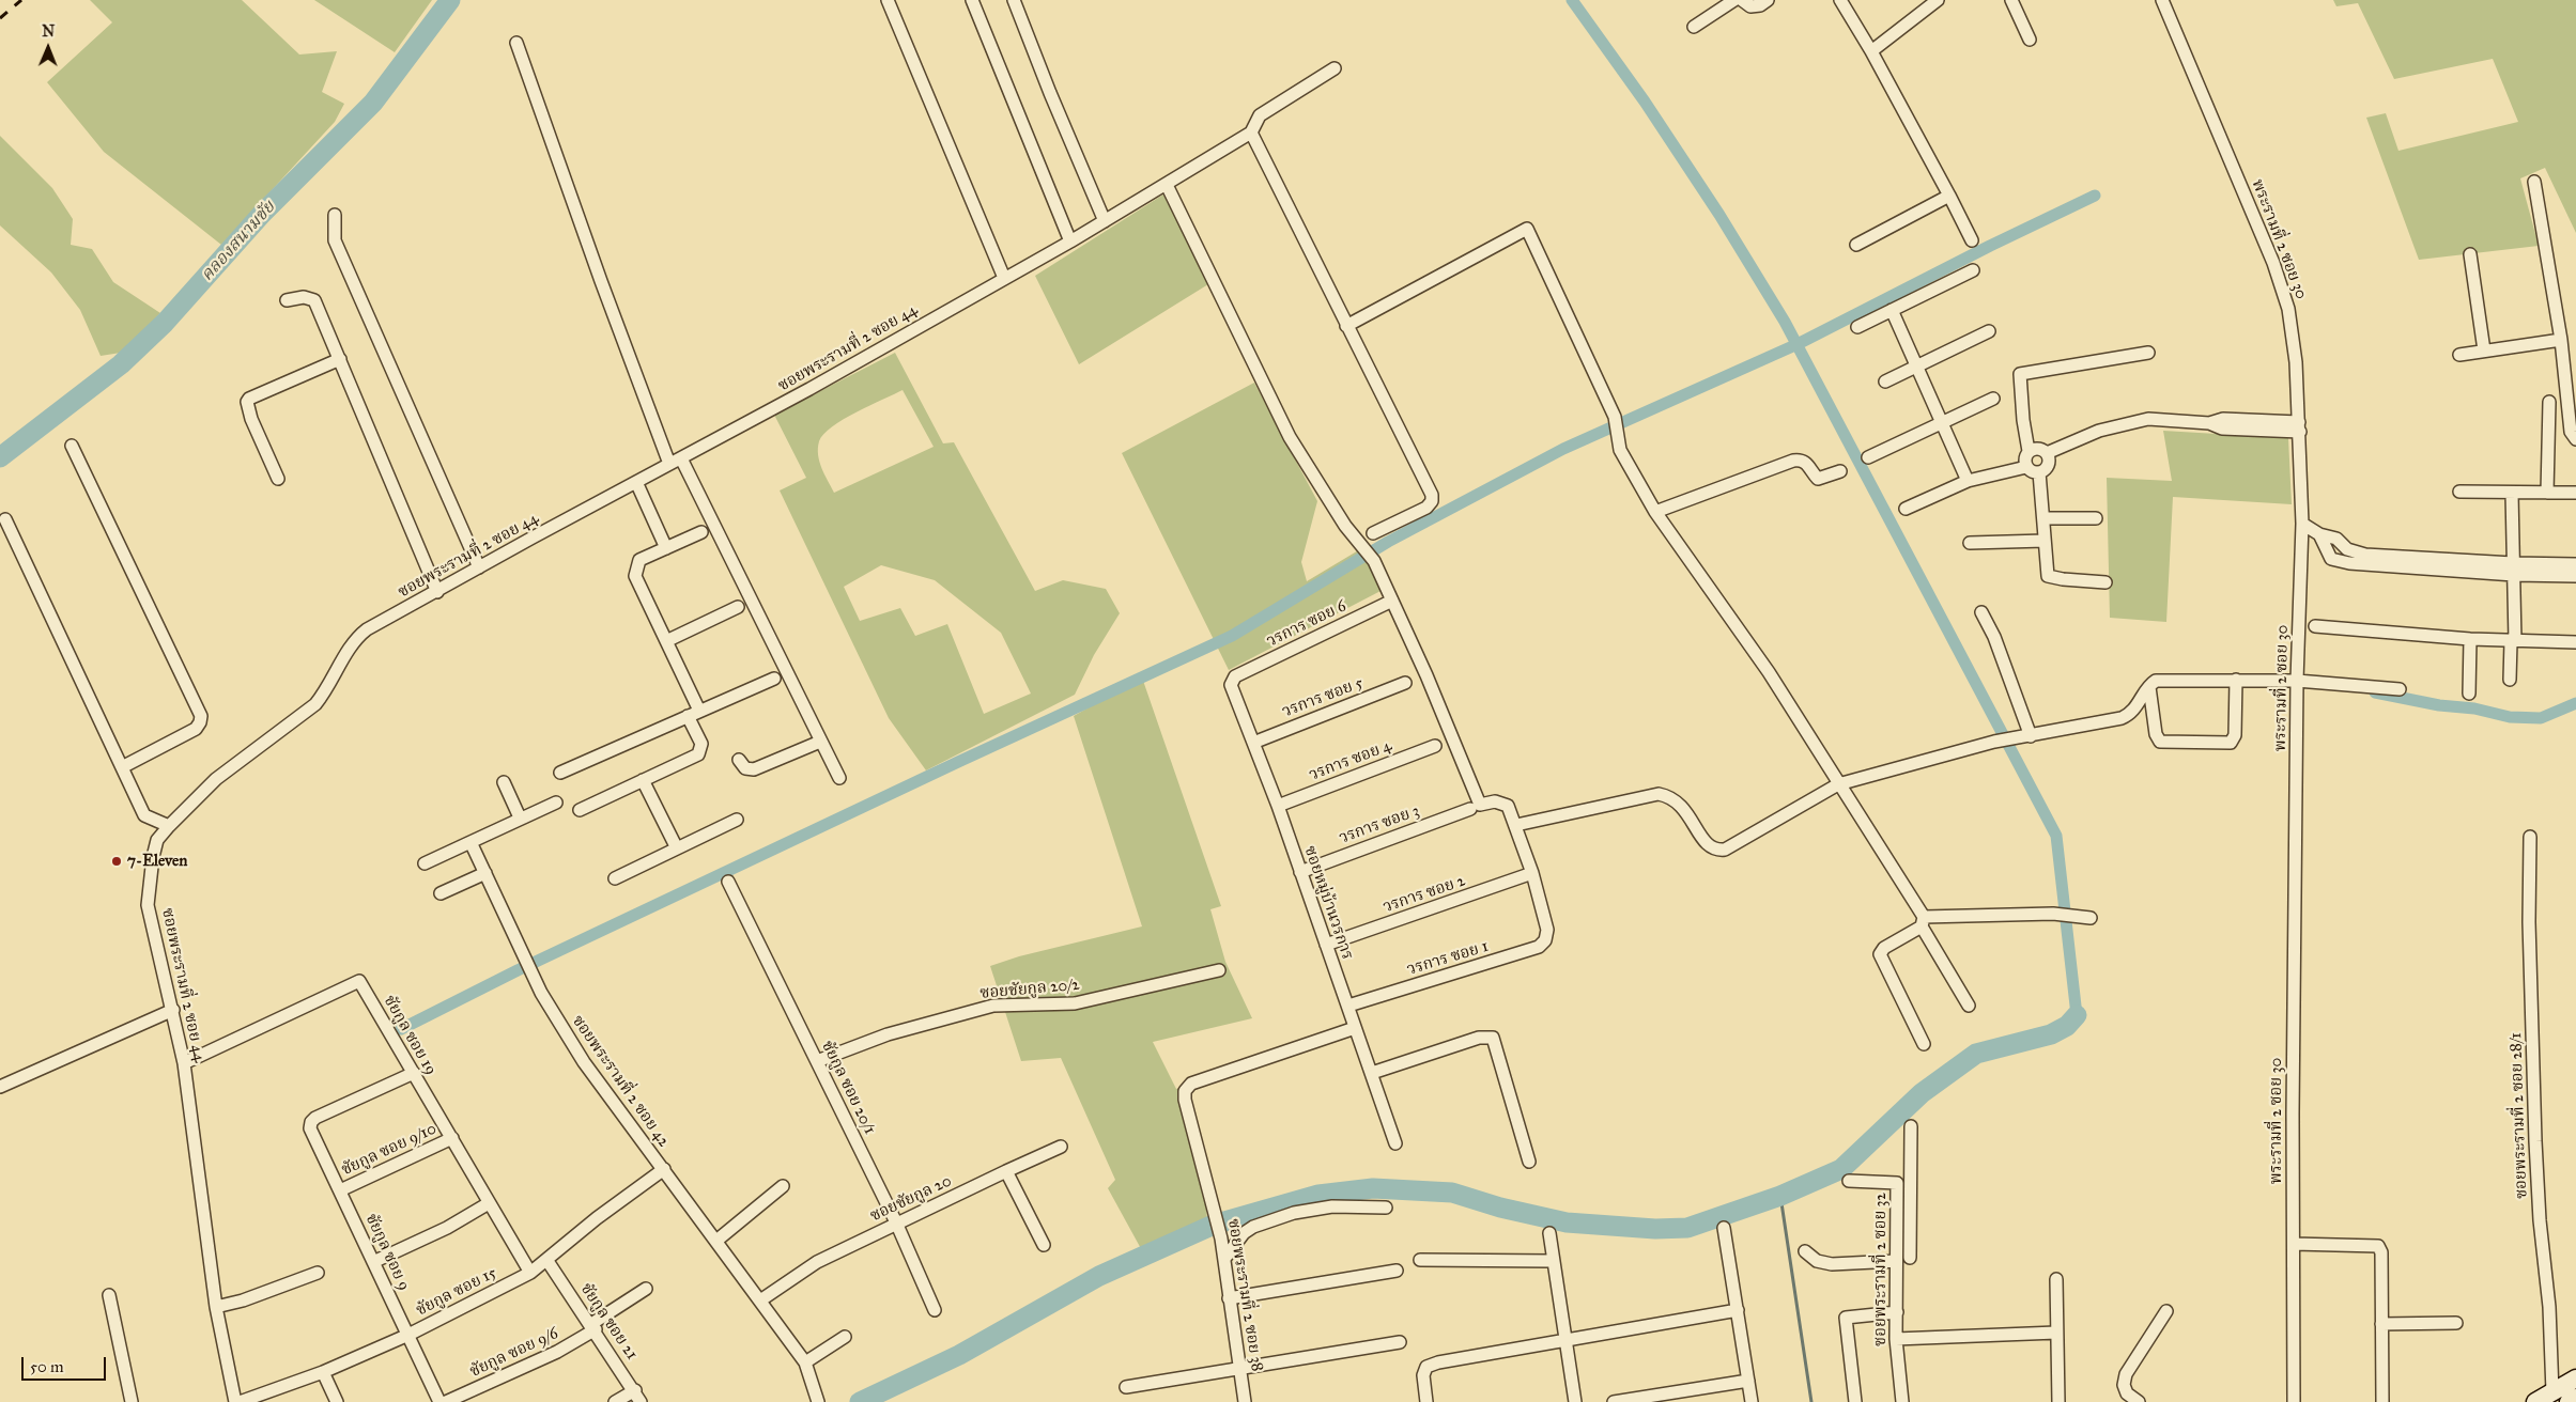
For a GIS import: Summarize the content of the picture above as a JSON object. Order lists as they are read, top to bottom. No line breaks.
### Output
{"streets":{"street":["พระรามที่ 2 ซอย 30","ซอยพระรามที่ 2 ซอย 44","วรการ ซอย 6","วรการ ซอย 5","วรการ ซอย 4","วรการ ซอย 3","วรการ ซอย 2","ซอยหมู่บ้านวรการ","วรการ ซอย 1","ซอยชัยกูล 20/2","ชัยกูล ซอย 19","ซอยพระรามที่ 2 ซอย 42","ชัยกูล ซอย 20/1","ซอยพระรามที่ 2 ซอย 28/1","ชัยกูล ซอย 9/10","ซอยชัยกูล 20","ชัยกูล ซอย 9","ซอยพระรามที่ 2 ซอย 32","ชัยกูล ซอย 15","ซอยพระรามที่ 2 ซอย 38","ชัยกูล ซอย 21","ชัยกูล ซอย 9/6"]},"crossings":[["ซอยพระรามที่ 2 ซอย 44","ชัยกูล ซอย 19"],["วรการ ซอย 6","ซอยหมู่บ้านวรการ"],["วรการ ซอย 5","ซอยหมู่บ้านวรการ"],["วรการ ซอย 4","ซอยหมู่บ้านวรการ"],["วรการ ซอย 3","ซอยหมู่บ้านวรการ"],["วรการ ซอย 2","ซอยหมู่บ้านวรการ"],["วรการ ซอย 2","วรการ ซอย 1"],["ซอยหมู่บ้านวรการ","วรการ ซอย 1"],["ซอยหมู่บ้านวรการ","ซอยพระรามที่ 2 ซอย 38"],["ซอยชัยกูล 20/2","ชัยกูล ซอย 20/1"],["ชัยกูล ซอย 19","ชัยกูล ซอย 9/10"],["ชัยกูล ซอย 19","ชัยกูล ซอย 9"],["ชัยกูล ซอย 19","ชัยกูล ซอย 15"],["ซอยพระรามที่ 2 ซอย 42","ซอยชัยกูล 20"],["ซอยพระรามที่ 2 ซอย 42","ชัยกูล ซอย 15"],["ชัยกูล ซอย 20/1","ซอยชัยกูล 20"],["ชัยกูล ซอย 9/10","ชัยกูล ซอย 9"],["ชัยกูล ซอย 9","ชัยกูล ซอย 15"],["ชัยกูล ซอย 15","ชัยกูล ซอย 21"],["ชัยกูล ซอย 21","ชัยกูล ซอย 9/6"]],"water":["คลองสนามชัย"],"places":["7-Eleven"],"scale_bar":"50 m","north":"top"}
